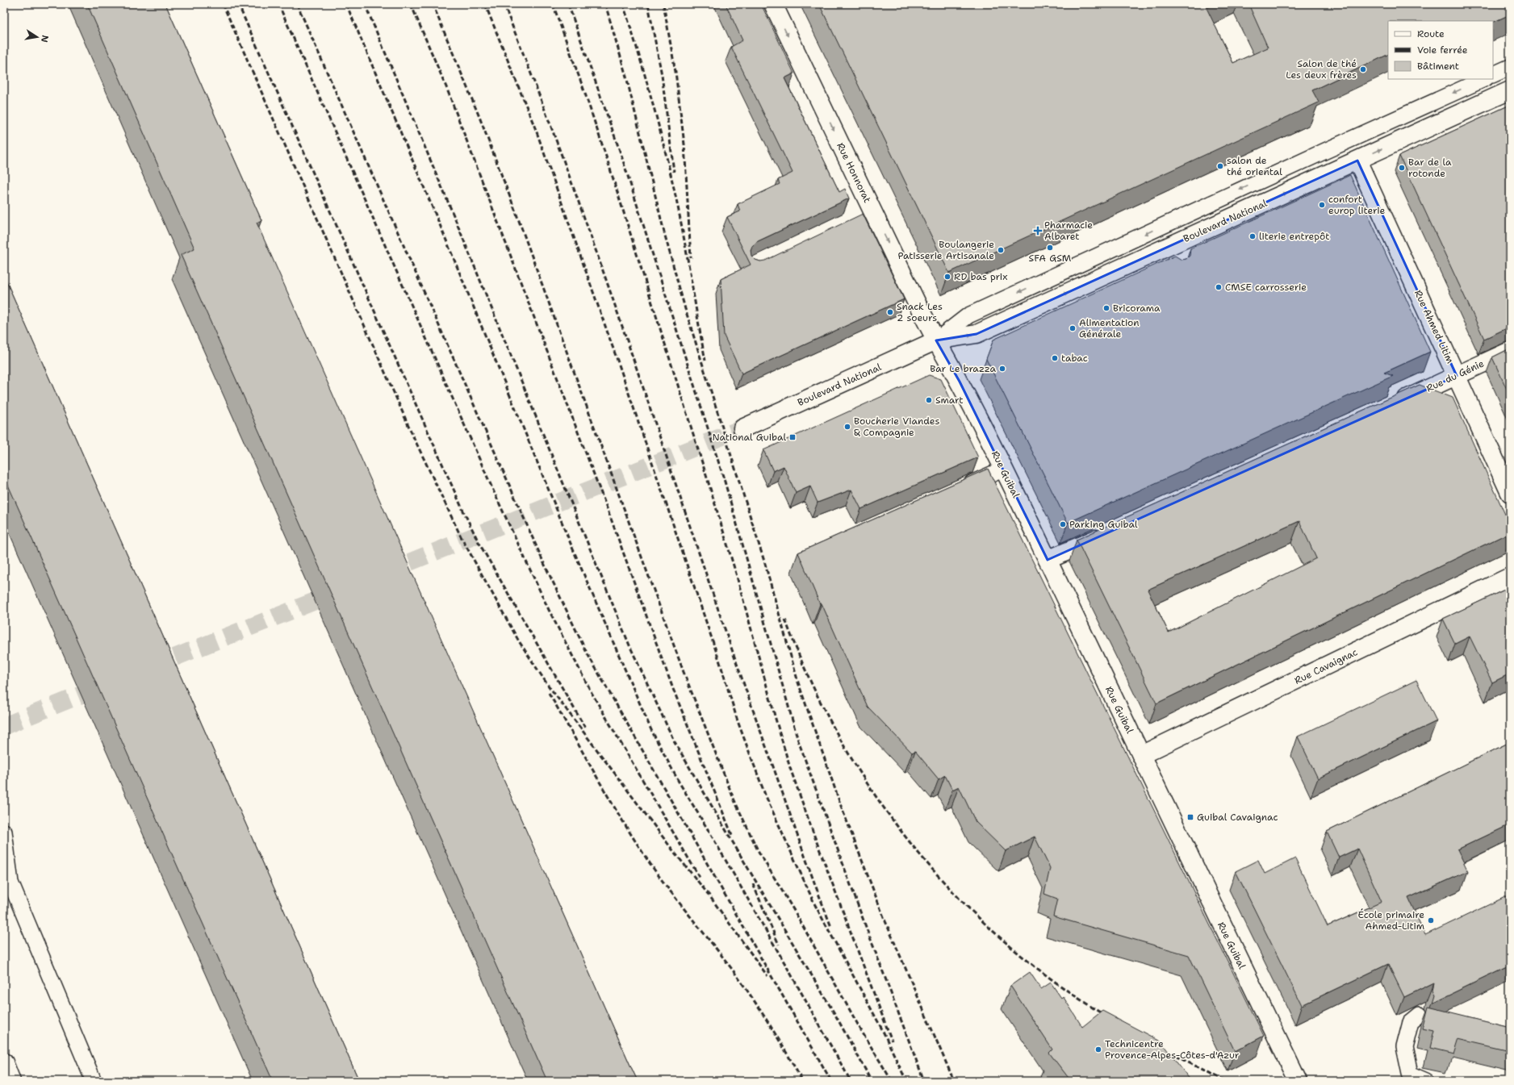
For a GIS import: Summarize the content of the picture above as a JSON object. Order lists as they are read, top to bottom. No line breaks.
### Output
{"streets":{"street":["Rue Honnorat","Boulevard National","Rue Ahmed Litim","Rue du Génie","Rue Guibal","Rue Cavaignac"]},"crossings":[["Rue Honnorat","Boulevard National"],["Rue Honnorat","Rue Guibal"],["Boulevard National","Rue Ahmed Litim"],["Boulevard National","Rue Guibal"],["Rue Ahmed Litim","Rue du Génie"],["Rue Guibal","Rue Cavaignac"]],"one_way":["Rue Honnorat"],"places":{"other":["Salon de thé Les deux frères","salon de thé oriental","Bar de la rotonde","confort europ literie","literie entrepôt","SFA GSM","Boulangerie Patisserie Artisanale","RD bas prix","CMSE carrosserie","Bricorama","Snack Les 2 soeurs","Alimentation Générale","tabac","Bar Le brazza","Smart","Boucherie Viandes & Compagnie","Parking Guibal","École primaire Ahmed-Litim","Technicentre Provence-Alpes-Côtes-d'Azur"],"health":["Pharmacie Albaret"],"transit":["National Guibal","Guibal Cavaignac"]},"legend":["Route","Voie ferrée","Bâtiment"],"north":"right"}
